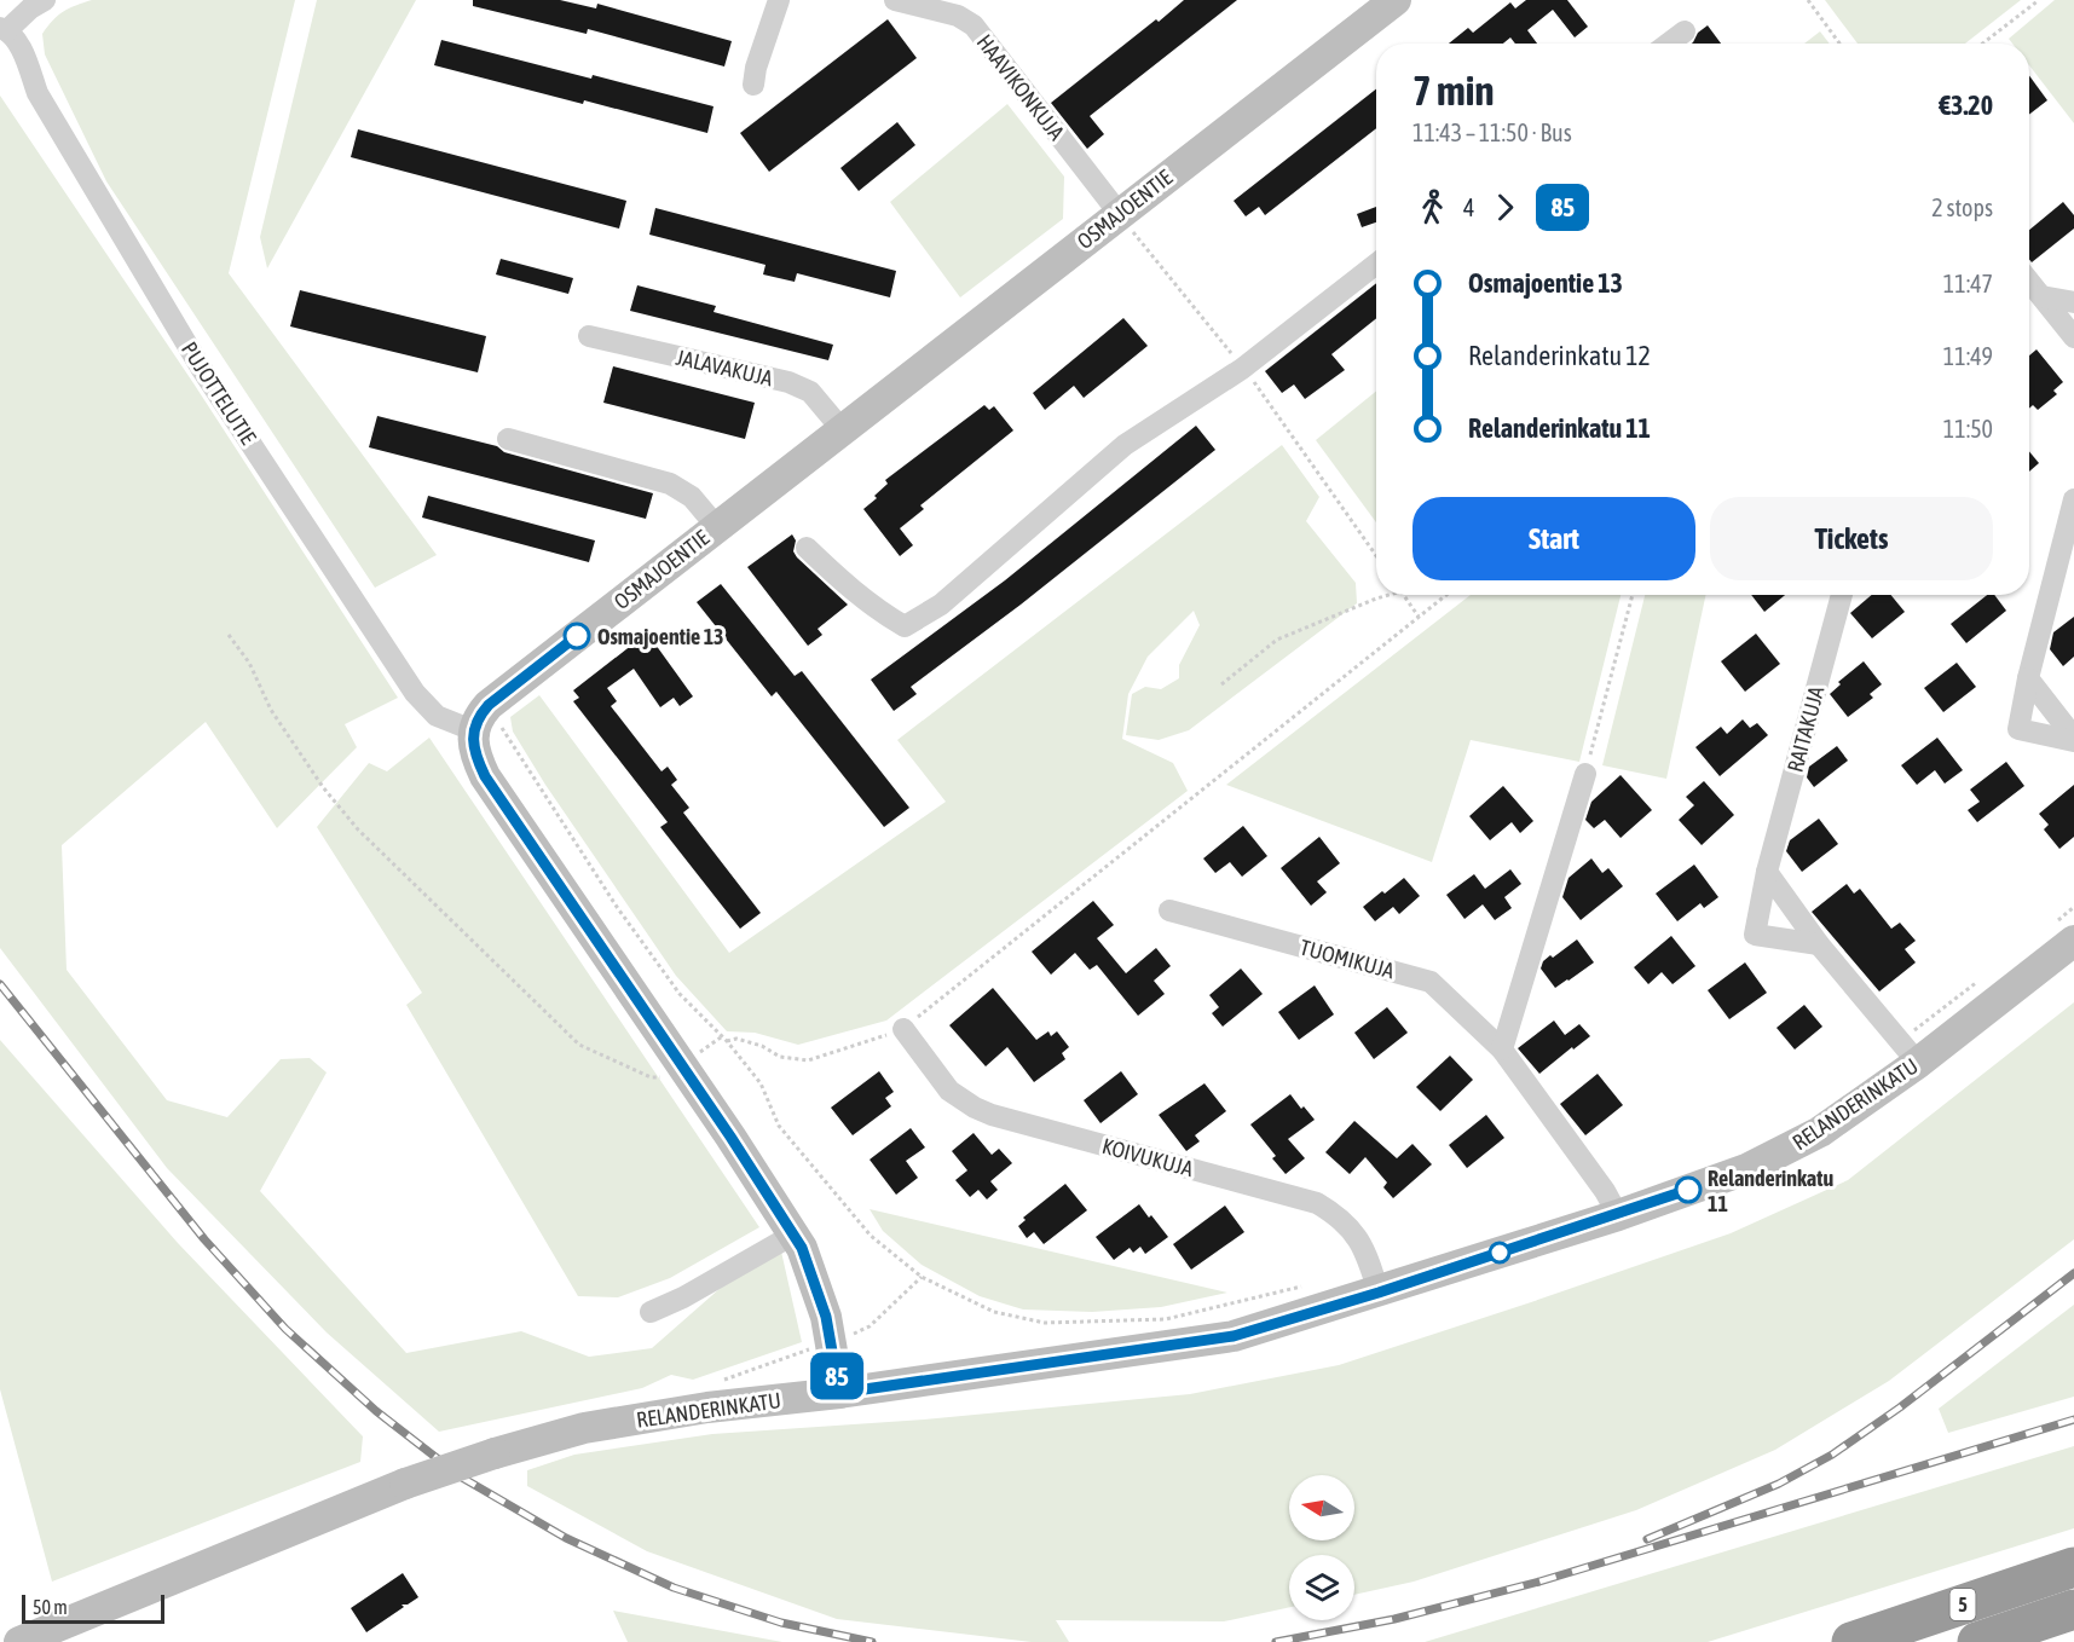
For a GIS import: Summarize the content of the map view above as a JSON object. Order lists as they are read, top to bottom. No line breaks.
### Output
{"streets":{"highway":["5"],"main road":["OSMAJOENTIE","RELANDERINKATU"],"street":["HAAVIKONKUJA","JALAVAKUJA","PUJOTTELUTIE","RAITAKUJA","TUOMIKUJA","KOIVUKUJA"]},"crossings":[["HAAVIKONKUJA","OSMAJOENTIE"],["OSMAJOENTIE","JALAVAKUJA"],["OSMAJOENTIE","PUJOTTELUTIE"],["TUOMIKUJA","RELANDERINKATU"],["RELANDERINKATU","KOIVUKUJA"]],"places":["Osmajoentie 13","Relanderinkatu 11"],"lines":["bus line 85"],"scale_bar":"50 m","north":"left","page":{"on_map":"85","heading":["7 min","11:43 – 11:50 · Bus","€3.20"],"legs":["4","85","2 stops"],"list":[{"name":"Osmajoentie 13","value":"11:47"},{"name":"Relanderinkatu 12","value":"11:49"},{"name":"Relanderinkatu 11","value":"11:50"}],"buttons":["Start","Tickets"],"scale":"50 m"}}
